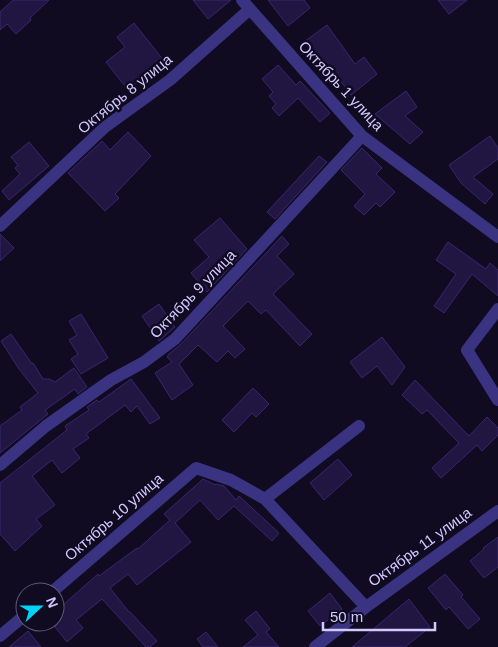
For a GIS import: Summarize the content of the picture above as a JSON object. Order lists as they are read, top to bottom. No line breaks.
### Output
{"streets":{"street":["Октябрь 1 улица","Октябрь 8 улица","Октябрь 9 улица","Октябрь 10 улица","Октябрь 11 улица"]},"crossings":[["Октябрь 1 улица","Октябрь 8 улица"],["Октябрь 1 улица","Октябрь 9 улица"]],"scale_bar":"50 m","north":"right"}
